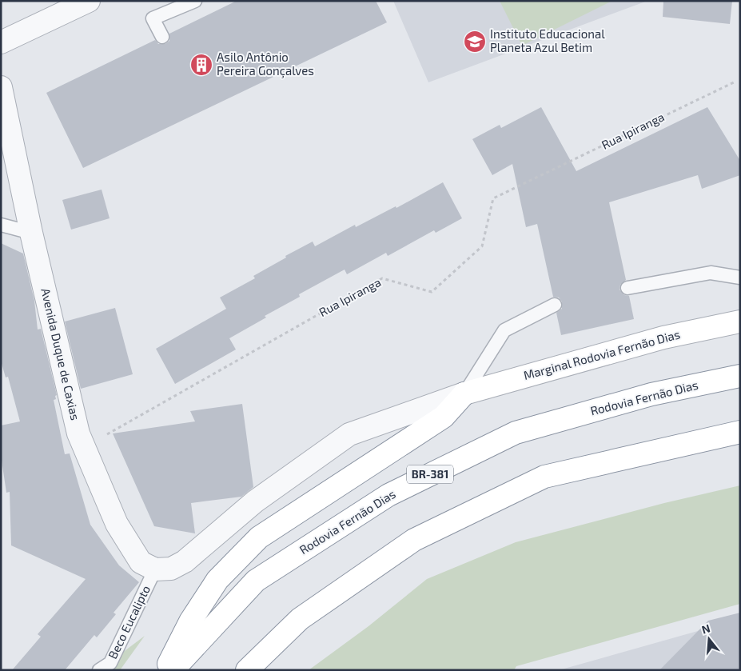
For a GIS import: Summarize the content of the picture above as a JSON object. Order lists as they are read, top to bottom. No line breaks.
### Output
{"streets":{"main road":["Marginal Rodovia Fernão Dias","Rodovia Fernão Dias","BR-381"],"street":["Avenida Duque de Caxias"],"lane":["Beco Eucalipto"],"path":["Rua Ipiranga"]},"crossings":[["Rua Ipiranga","Avenida Duque de Caxias"],["Avenida Duque de Caxias","Beco Eucalipto"]],"places":{"school or university":["Instituto Educacional Planeta Azul Betim"],"building":["Asilo Antônio Pereira Gonçalves"]},"north":"top"}
